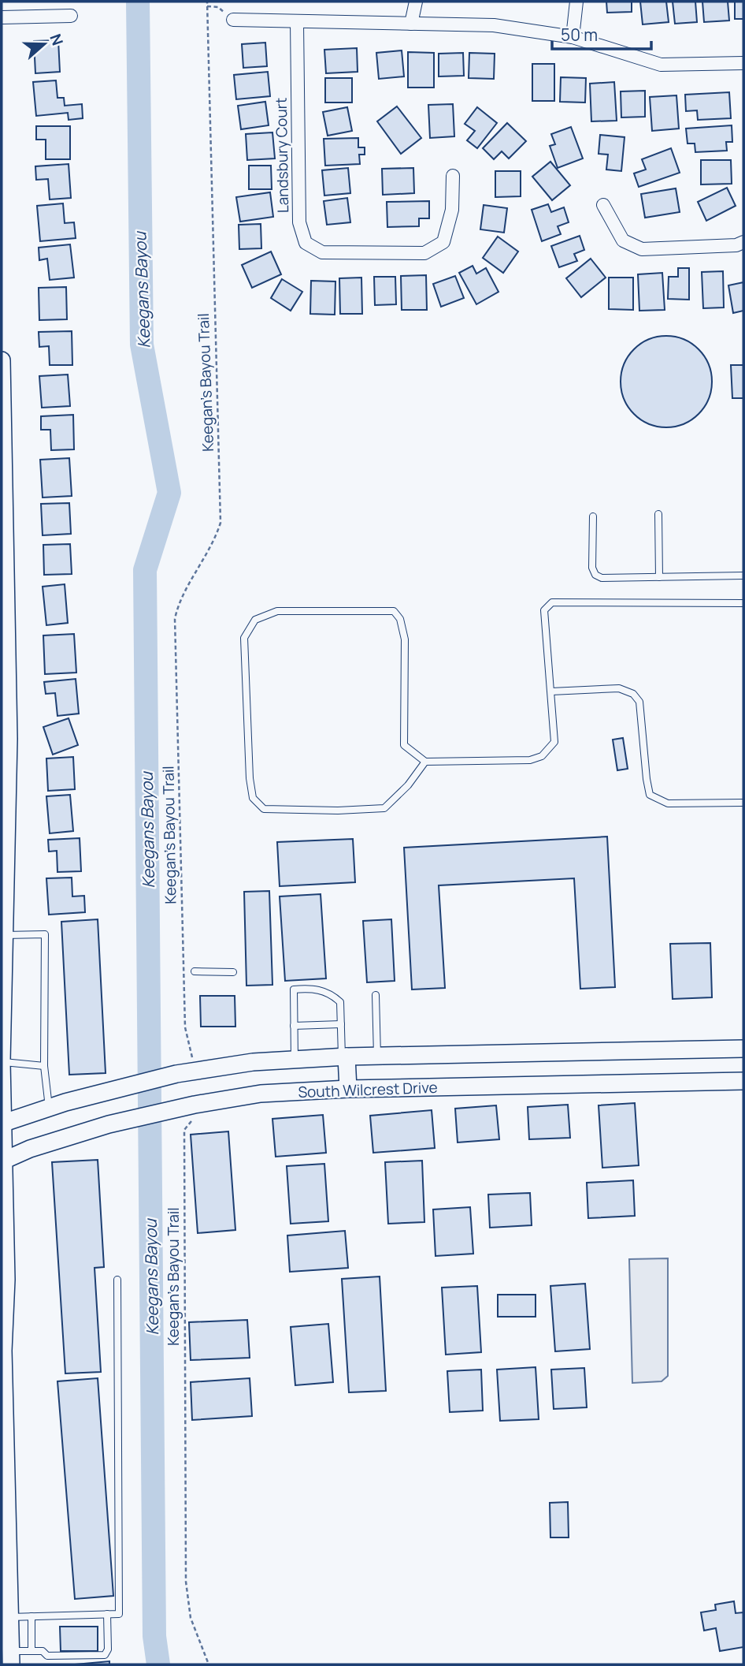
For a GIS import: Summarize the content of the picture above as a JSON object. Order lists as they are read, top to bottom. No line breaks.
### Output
{"streets":{"main road":["South Wilcrest Drive"],"street":["Landsbury Court"],"path":["Keegan's Bayou Trail"]},"crossings":[["Keegan's Bayou Trail","South Wilcrest Drive"]],"water":["Keegans Bayou"],"scale_bar":"50 m","north":"right"}
